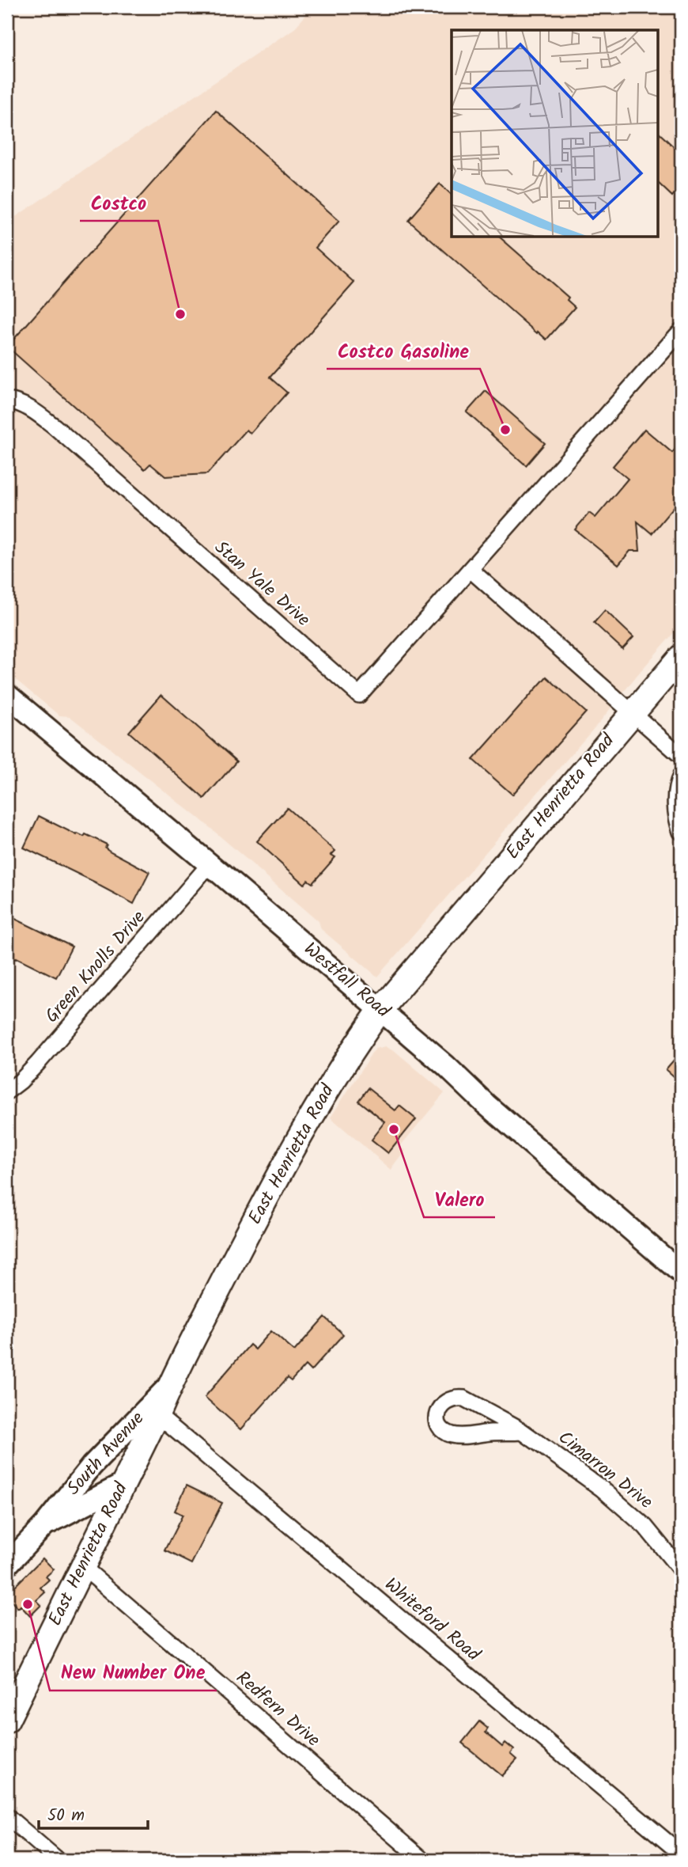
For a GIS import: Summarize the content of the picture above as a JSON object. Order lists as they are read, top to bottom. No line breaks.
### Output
{"streets":{"main road":["East Henrietta Road"],"street":["Stan Yale Drive","Green Knolls Drive","Westfall Road","South Avenue","Cimarron Drive","Whiteford Road","Redfern Drive"]},"crossings":[["East Henrietta Road","Westfall Road"],["East Henrietta Road","South Avenue"],["East Henrietta Road","Whiteford Road"],["East Henrietta Road","Redfern Drive"],["Green Knolls Drive","Westfall Road"]],"places":["Costco","Costco Gasoline","Valero","New Number One"],"scale_bar":"50 m"}
